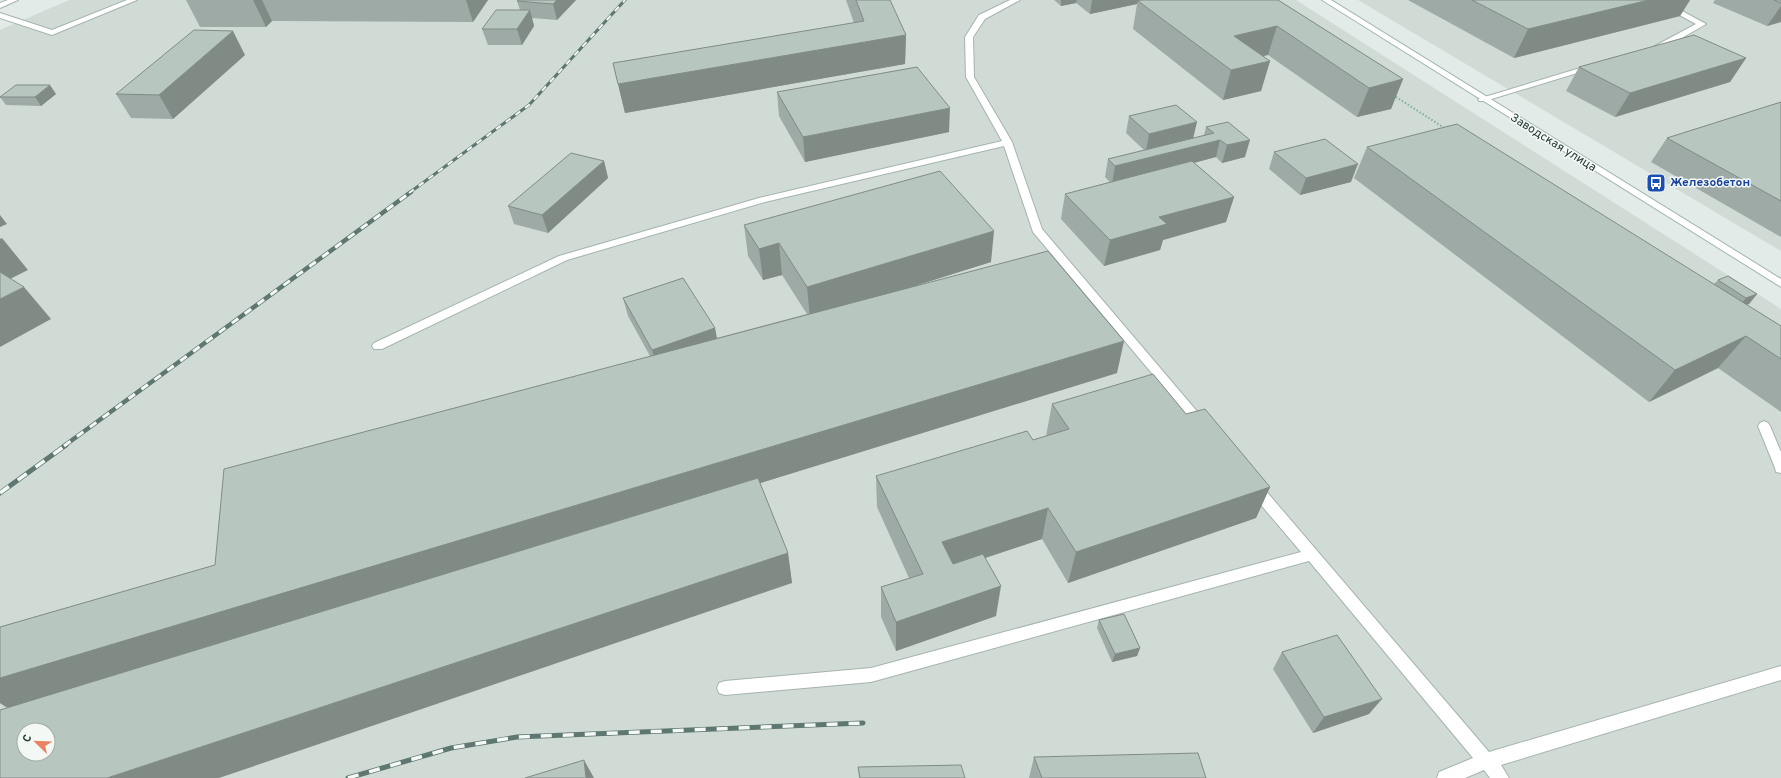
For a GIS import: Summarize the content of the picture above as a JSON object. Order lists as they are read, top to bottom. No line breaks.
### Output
{"streets":{"main road":["Заводская улица"]},"places":{"bus stop":["Железобетон"]},"north":"top left"}
